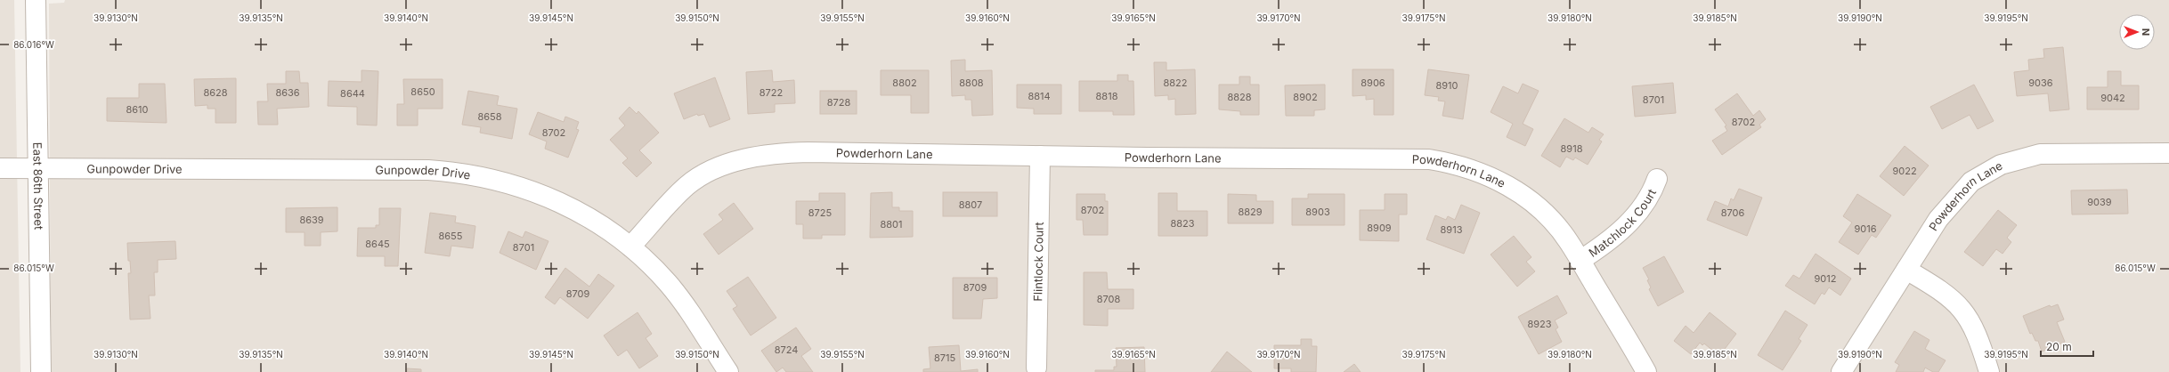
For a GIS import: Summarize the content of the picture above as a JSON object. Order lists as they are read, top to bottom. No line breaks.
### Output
{"streets":{"street":["Powderhorn Lane","Gunpowder Drive","East 86th Street","Matchlock Court","Flintlock Court"]},"crossings":[["Powderhorn Lane","Gunpowder Drive"],["Powderhorn Lane","Matchlock Court"],["Powderhorn Lane","Flintlock Court"],["Gunpowder Drive","East 86th Street"]],"house_numbers":["8802","8808","8822","8906","9036","8910","8650","8628","8636","8722","8644","8814","8818","8828","8902","9042","8701","8728","8610","8658","8702","8702","8918","9022","9039","8807","8702","8829","8903","8725","8706","8639","8823","8801","8909","9016","8913","8655","8645","8701","9012","8709","8709","8708","8923","8724","8715"],"scale_bar":"20 m","north":"right","coordinates":["39.9130°N","39.9135°N","39.9140°N","39.9145°N","39.9150°N","39.9155°N","39.9160°N","39.9165°N","39.9170°N","39.9175°N","39.9180°N","39.9185°N","39.9190°N","39.9195°N","86.016°W","86.015°W"]}
